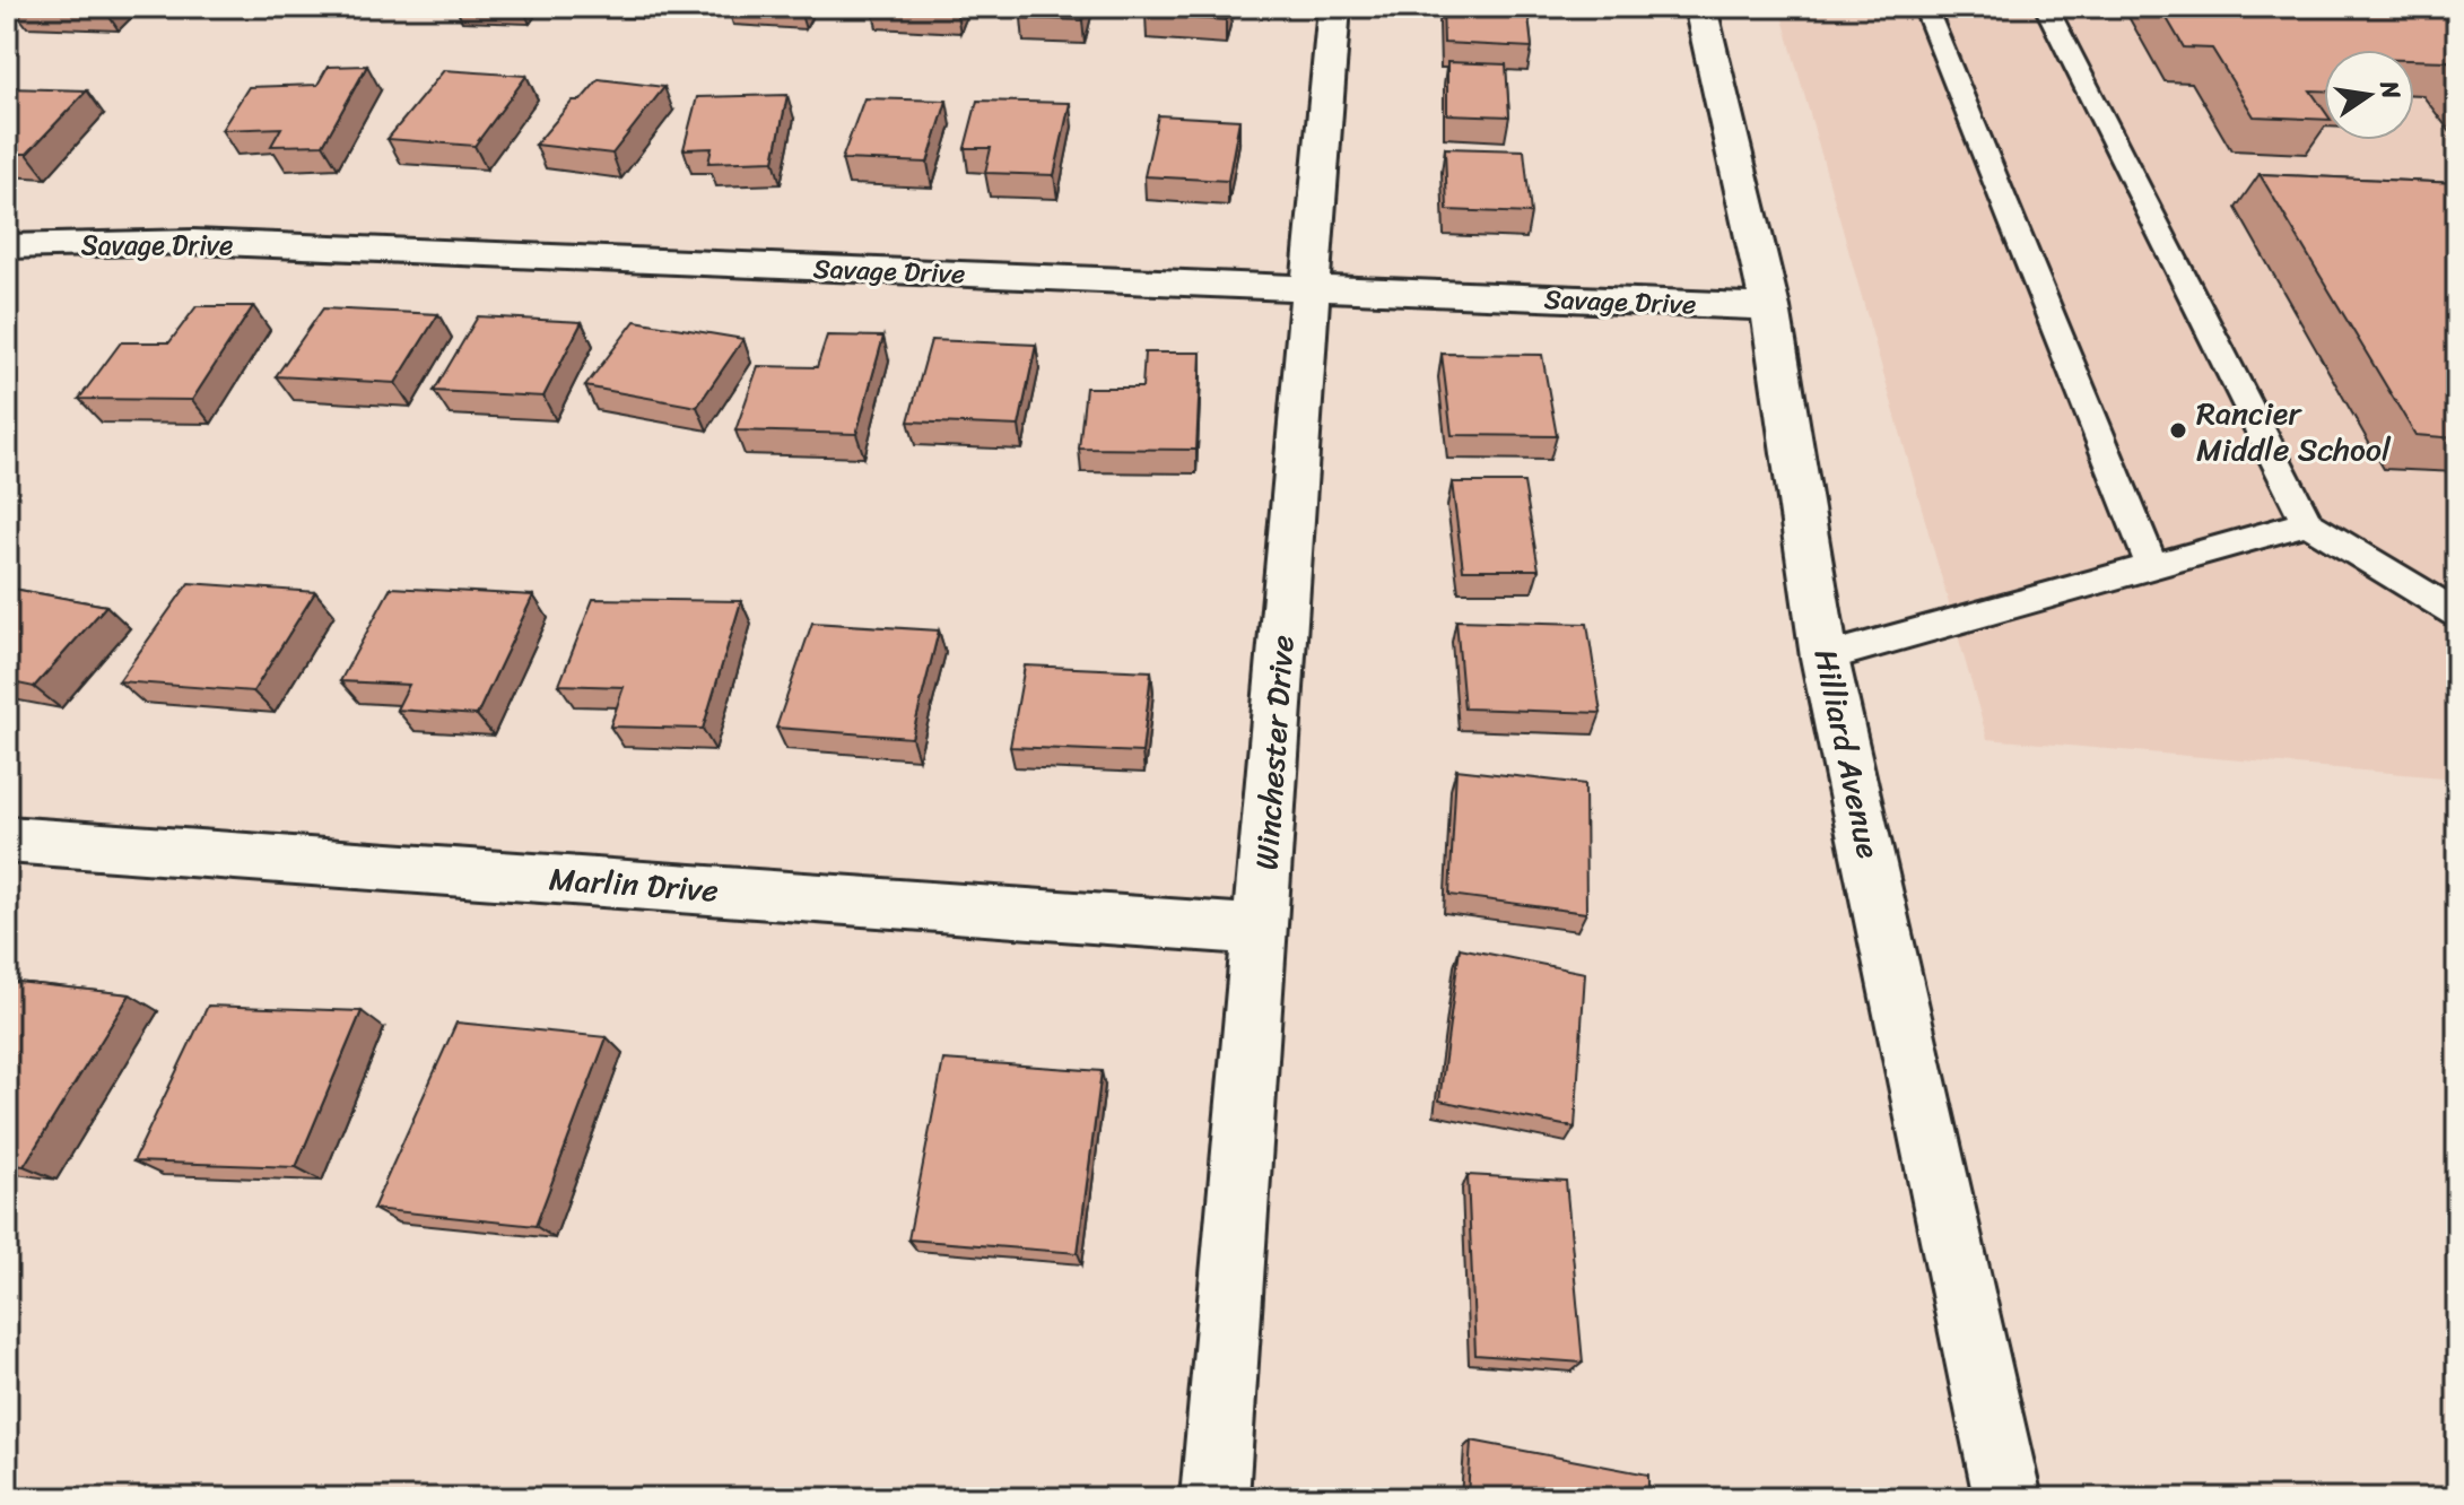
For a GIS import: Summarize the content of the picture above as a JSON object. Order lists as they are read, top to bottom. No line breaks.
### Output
{"streets":{"street":["Savage Drive","Winchester Drive","Hilliard Avenue","Marlin Drive"]},"crossings":[["Savage Drive","Winchester Drive"],["Savage Drive","Hilliard Avenue"],["Winchester Drive","Marlin Drive"]],"places":["Rancier Middle School"],"north":"right"}
